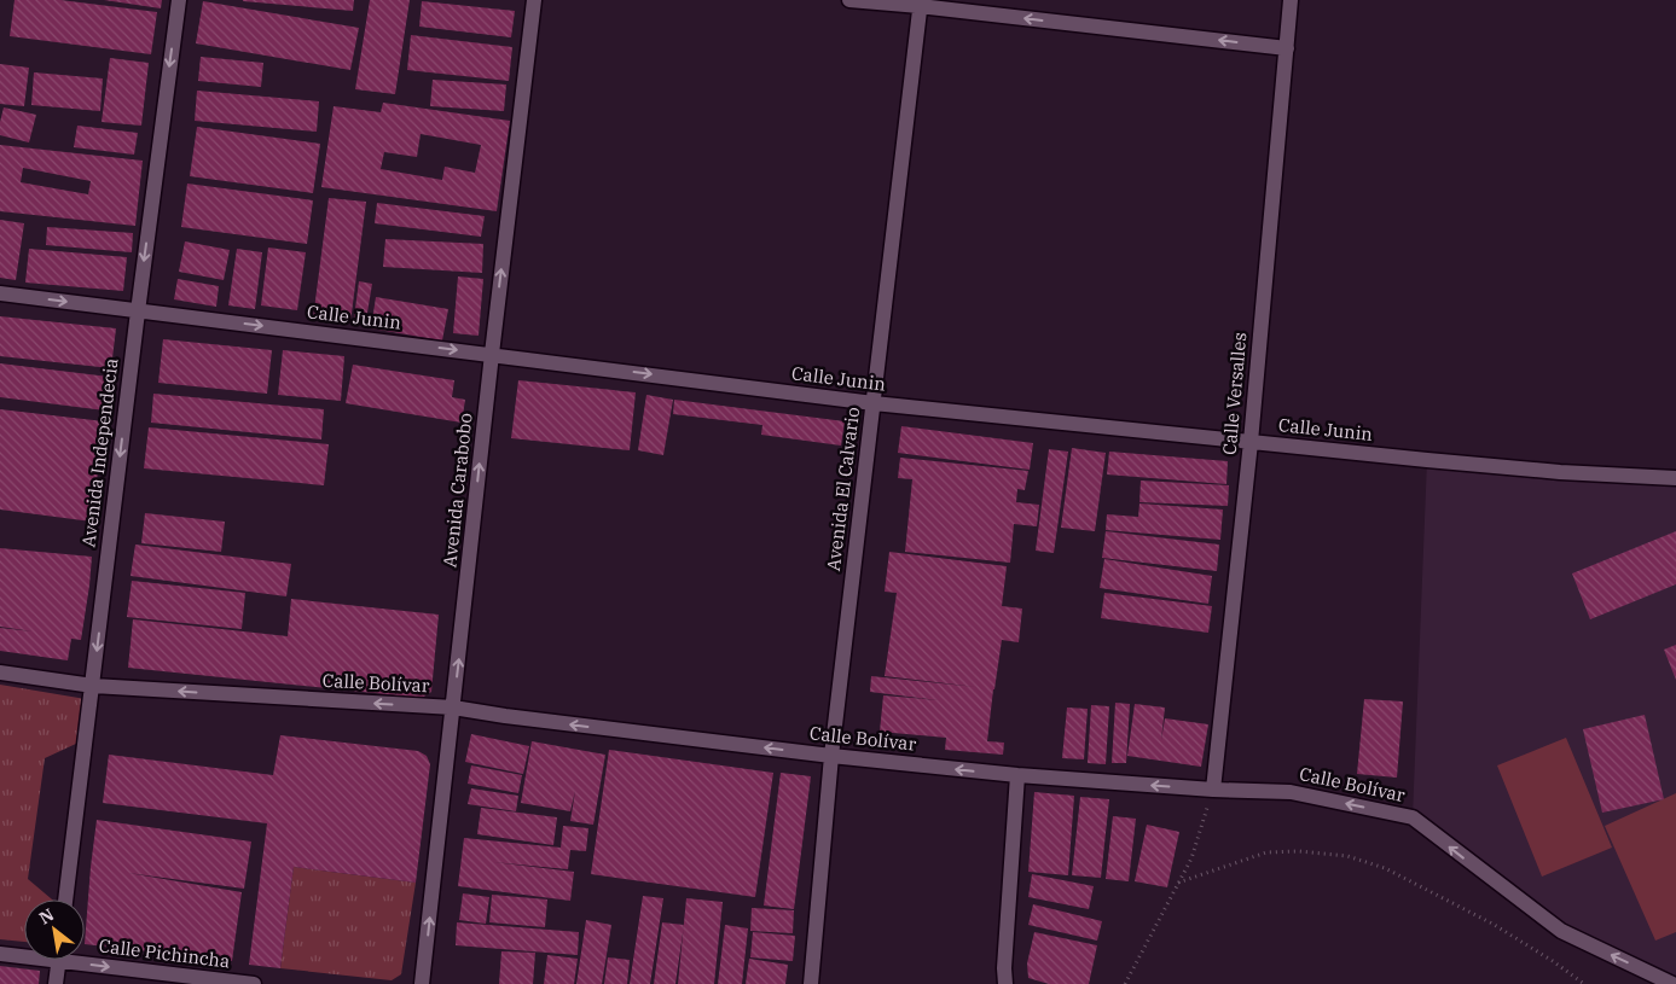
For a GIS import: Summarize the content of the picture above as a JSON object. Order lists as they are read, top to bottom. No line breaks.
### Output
{"streets":{"street":["Calle Junin","Calle Versalles","Avenida Independecia","Avenida El Calvario","Avenida Carabobo","Calle Bolívar","Calle Pichincha"]},"crossings":[["Calle Junin","Calle Versalles"],["Calle Junin","Avenida Independecia"],["Calle Junin","Avenida El Calvario"],["Calle Junin","Avenida Carabobo"],["Calle Versalles","Calle Bolívar"],["Avenida Independecia","Calle Bolívar"],["Avenida El Calvario","Calle Bolívar"],["Avenida Carabobo","Calle Bolívar"]],"one_way":["Calle Junin","Avenida Independecia","Avenida Carabobo","Calle Bolívar","Calle Pichincha"],"north":"top left"}
